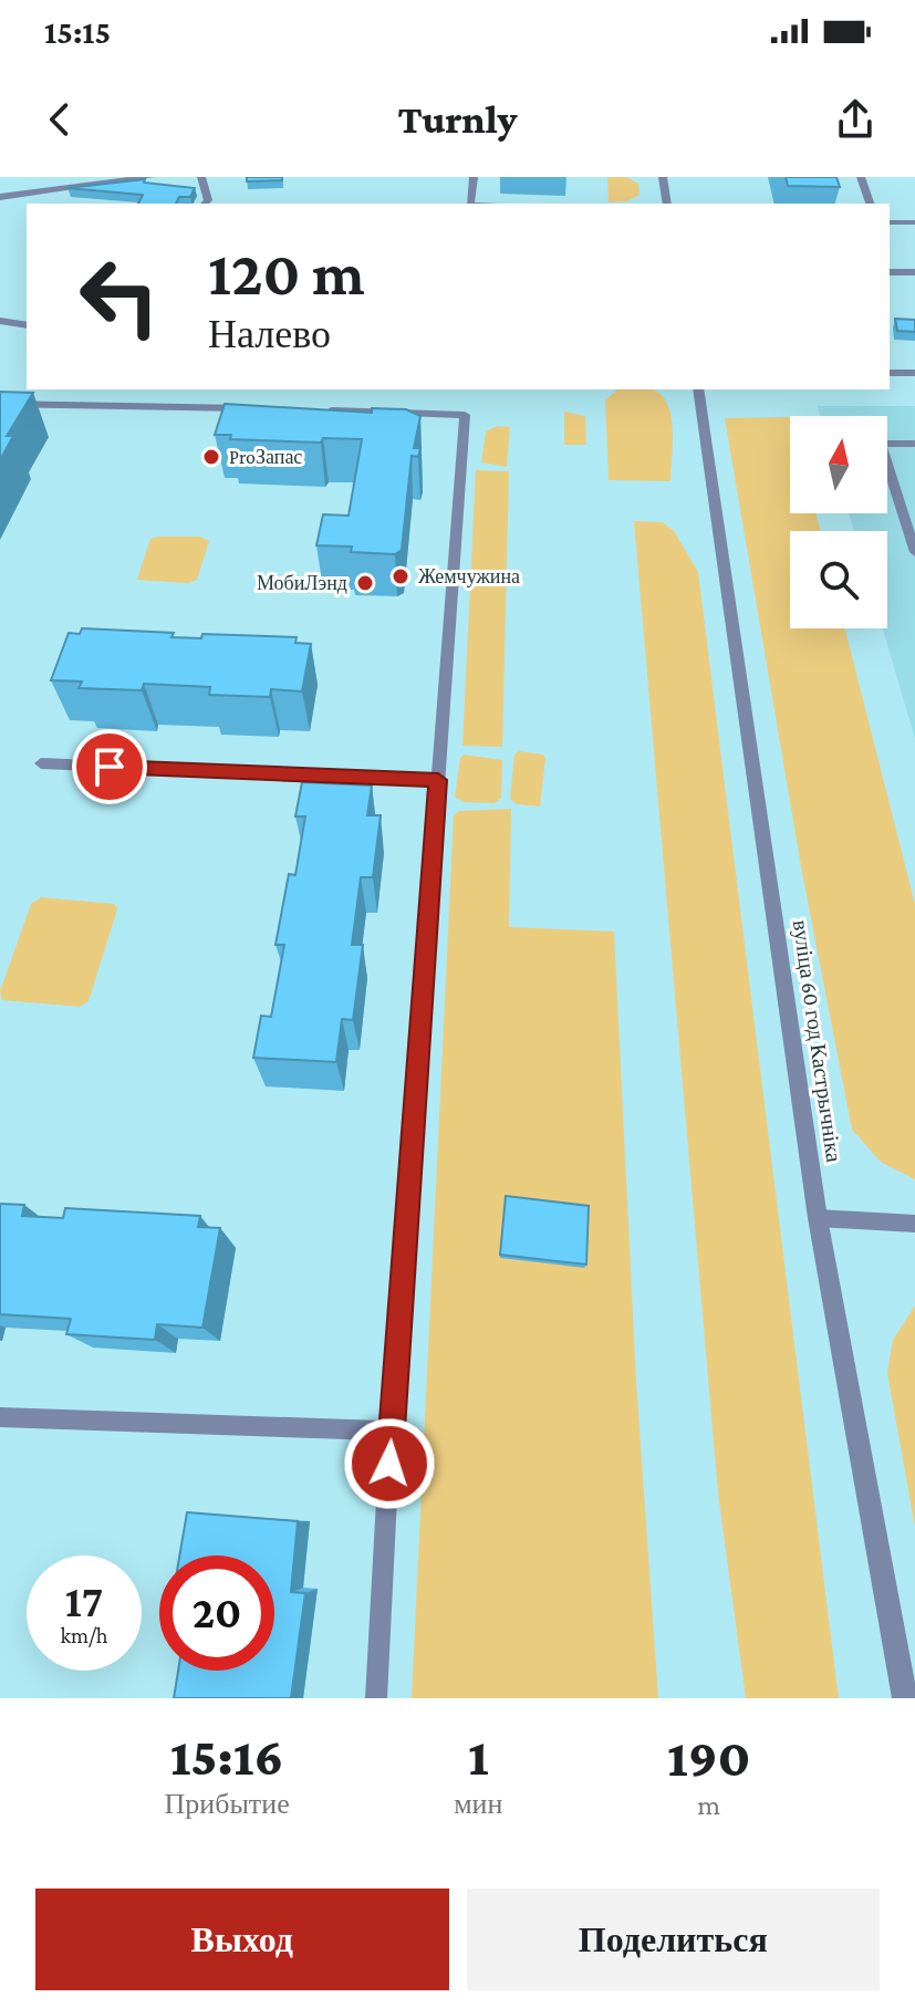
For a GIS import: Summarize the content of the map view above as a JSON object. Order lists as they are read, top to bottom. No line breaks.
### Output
{"streets":{"street":["вуліца 60 год Кастрычніка"]},"places":["ProЗапас","Жемчужина","МобиЛэнд"],"north":"top","page":{"status":"15:15","header":"Turnly","turn":["120 m","Налево"],"speed":"17 km/h","limit":"20","eta":["15:16","Прибытие","1","мин","190","m"],"buttons":["Выход","Поделиться"]}}
